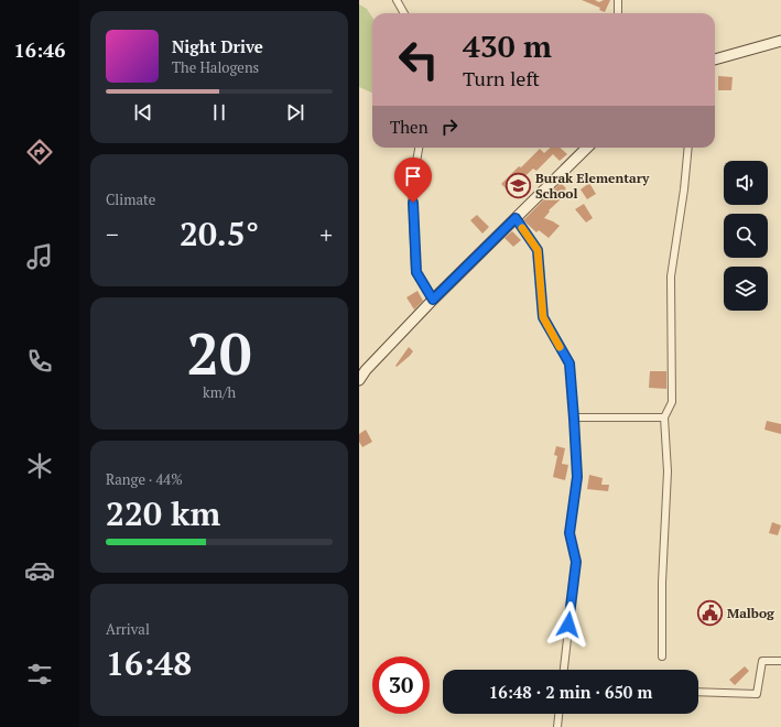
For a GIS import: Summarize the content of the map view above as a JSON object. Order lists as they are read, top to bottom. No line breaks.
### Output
{"places":{"school or university":["Burak Elementary School"],"public building":["Malbog"]},"page":{"tabs":"16:46","turn":["430 m","Turn left"],"song":["Night Drive","The Halogens"],"then":"Then","tile":["Climate",["20","km/h"],["Range · 44%","220 km"],["Arrival","16:48"]],"heat":["−","20.5°","+"],"limit":"30","trip":"16:48 · 2 min · 650 m"}}
